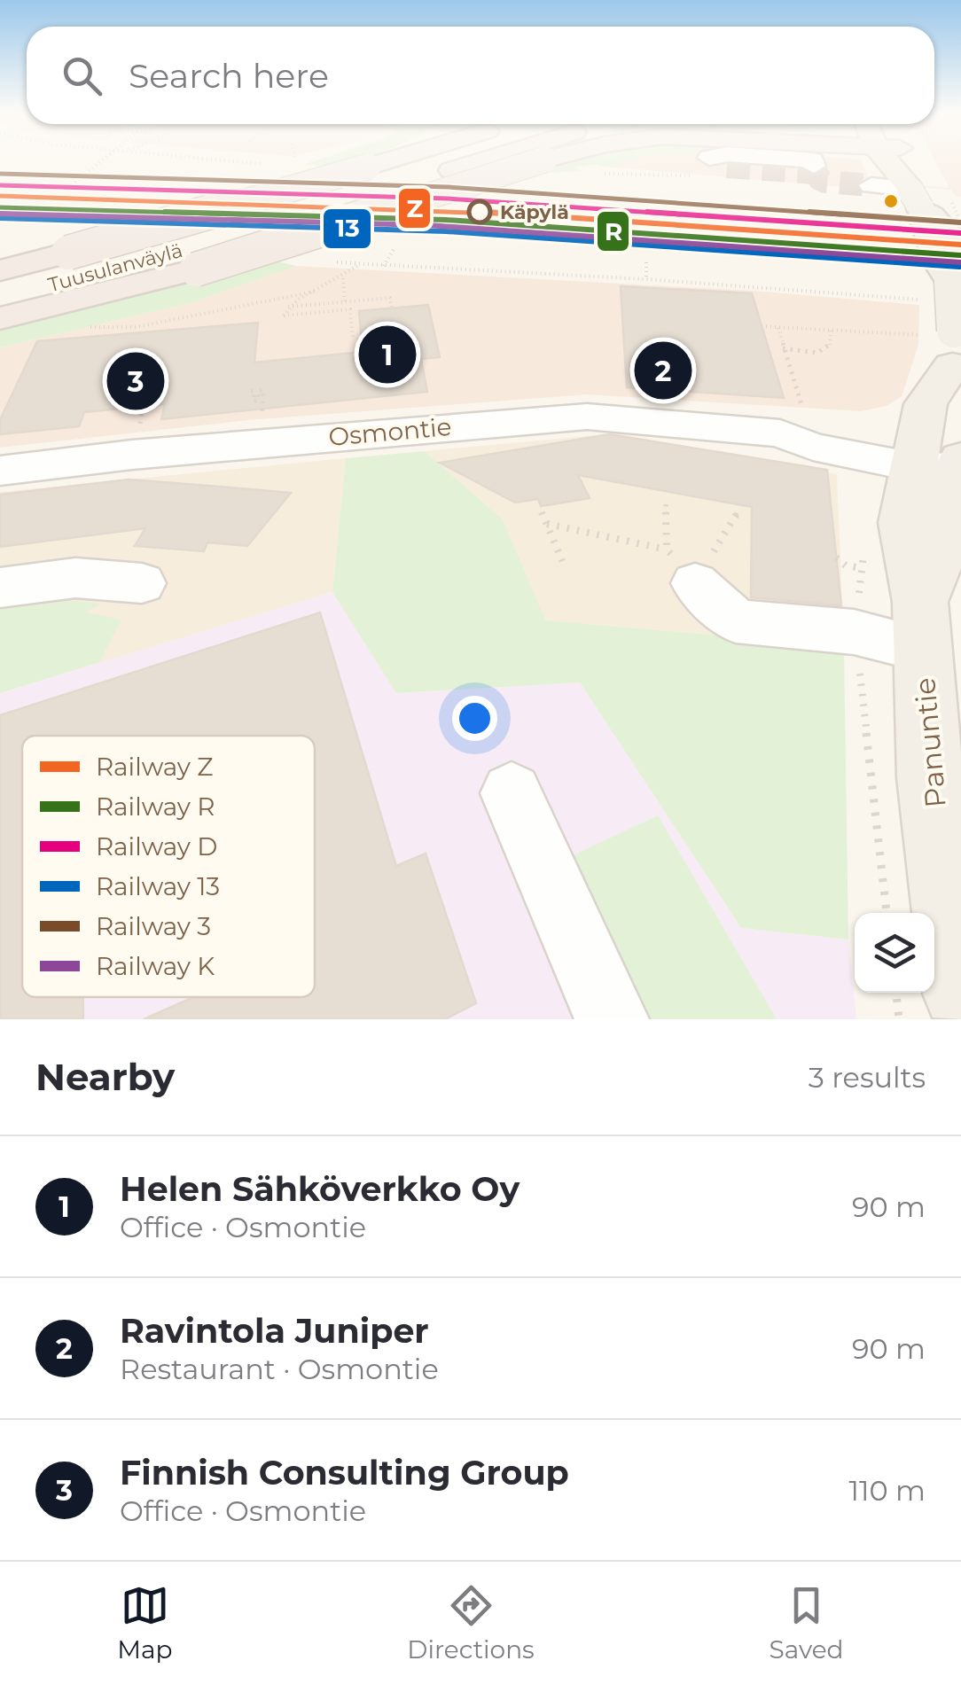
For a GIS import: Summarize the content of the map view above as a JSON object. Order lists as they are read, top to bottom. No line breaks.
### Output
{"streets":{"highway":["Tuusulanväylä"],"main road":["Panuntie"],"street":["Osmontie"]},"crossings":[["Osmontie","Panuntie"]],"places":["Käpylä"],"lines":["rail line 3","rail line D","rail line Z","rail line R","rail line K","rail line 13"],"legend":["Railway Z","Railway R","Railway D","Railway 13","Railway 3","Railway K"],"page":{"search":"Search here","pins":["1","2","3"],"heading":["Nearby","3 results"],"list":[{"mark":"1","name":"Helen Sähköverkko Oy","note":"Office · Osmontie","value":"90 m"},{"mark":"2","name":"Ravintola Juniper","note":"Restaurant · Osmontie","value":"90 m"},{"mark":"3","name":"Finnish Consulting Group","note":"Office · Osmontie","value":"110 m"}],"nav":["Map","Directions","Saved"]}}
